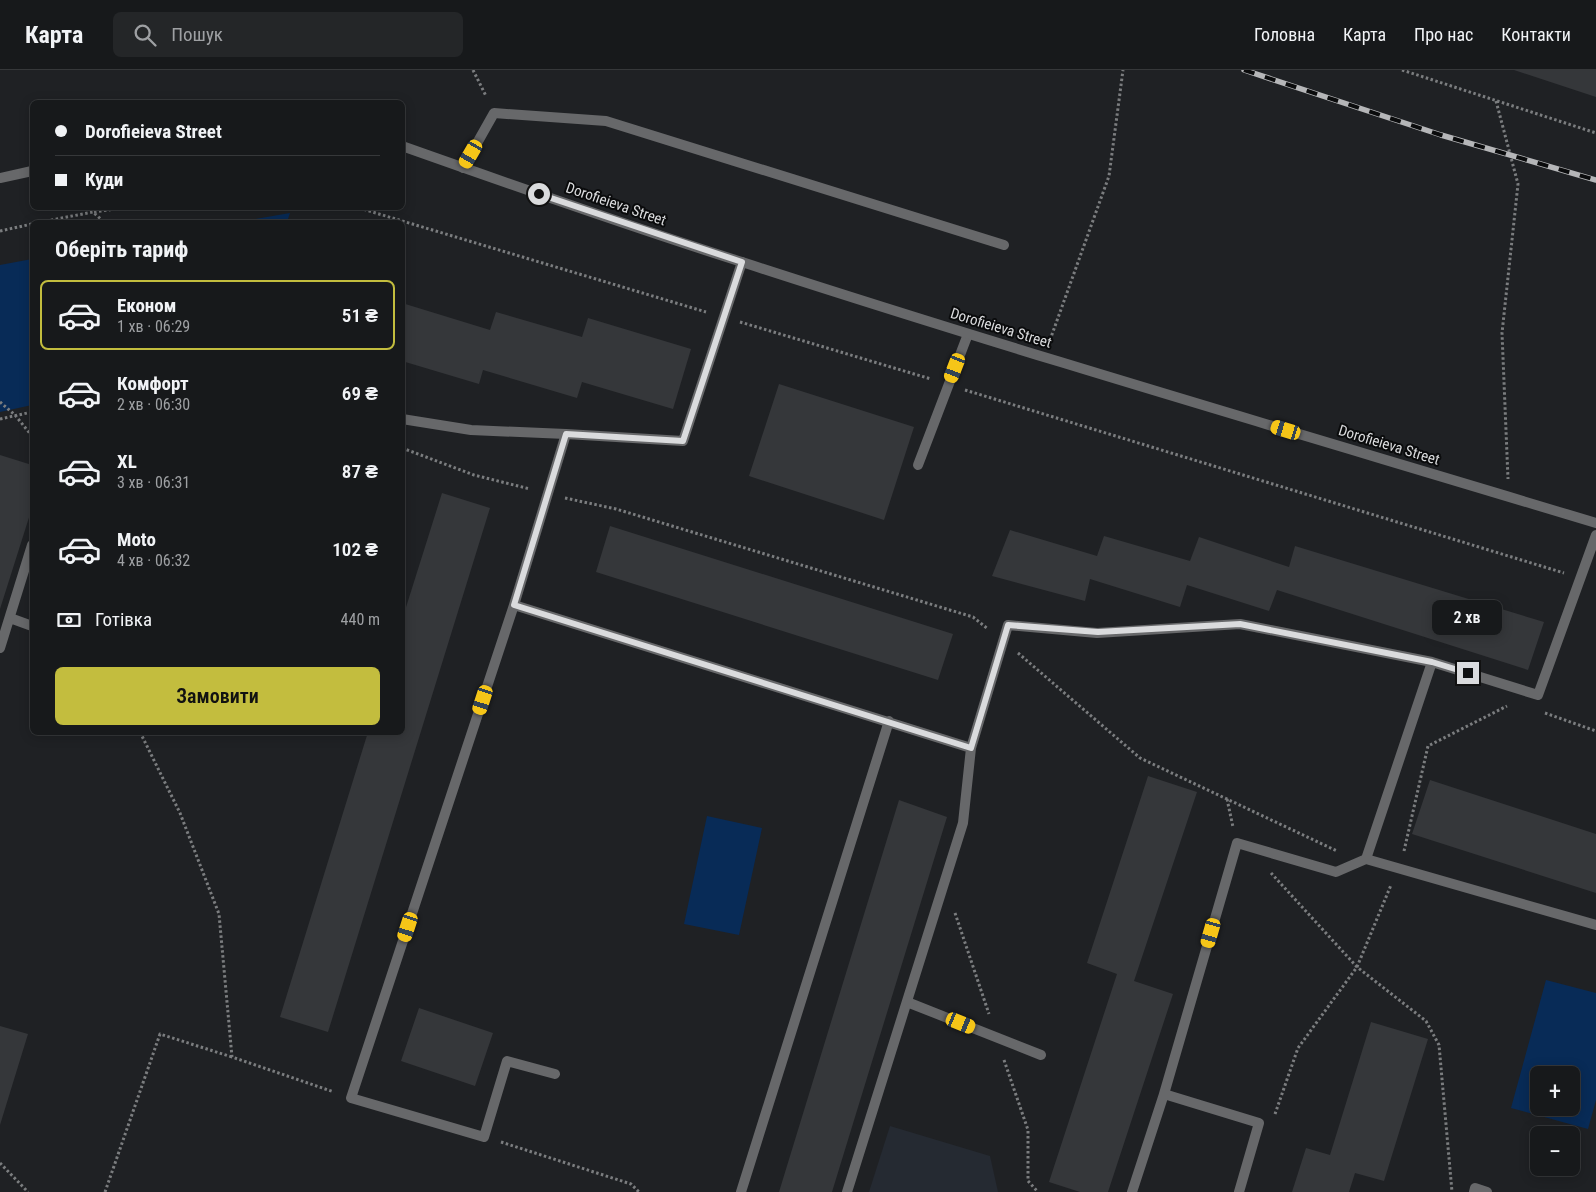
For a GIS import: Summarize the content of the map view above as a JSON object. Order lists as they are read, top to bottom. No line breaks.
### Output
{"streets":{"street":["Dorofieieva Street"]},"page":{"header":"Карта","search":"Пошук","nav":["Головна","Карта","Про нас","Контакти"],"banner":["Dorofieieva Street","Куди"],"heading":"Оберіть тариф","list":[{"name":"Економ","note":"1 хв · 06:29","value":"51 ₴"},{"name":"Комфорт","note":"2 хв · 06:30","value":"69 ₴"},{"name":"XL","note":"3 хв · 06:31","value":"87 ₴"},{"name":"Moto","note":"4 хв · 06:32","value":"102 ₴"}],"pay":["Готівка","440 m"],"bubble":"2 хв","buttons":"Замовити","map_buttons":["+","−"]}}
